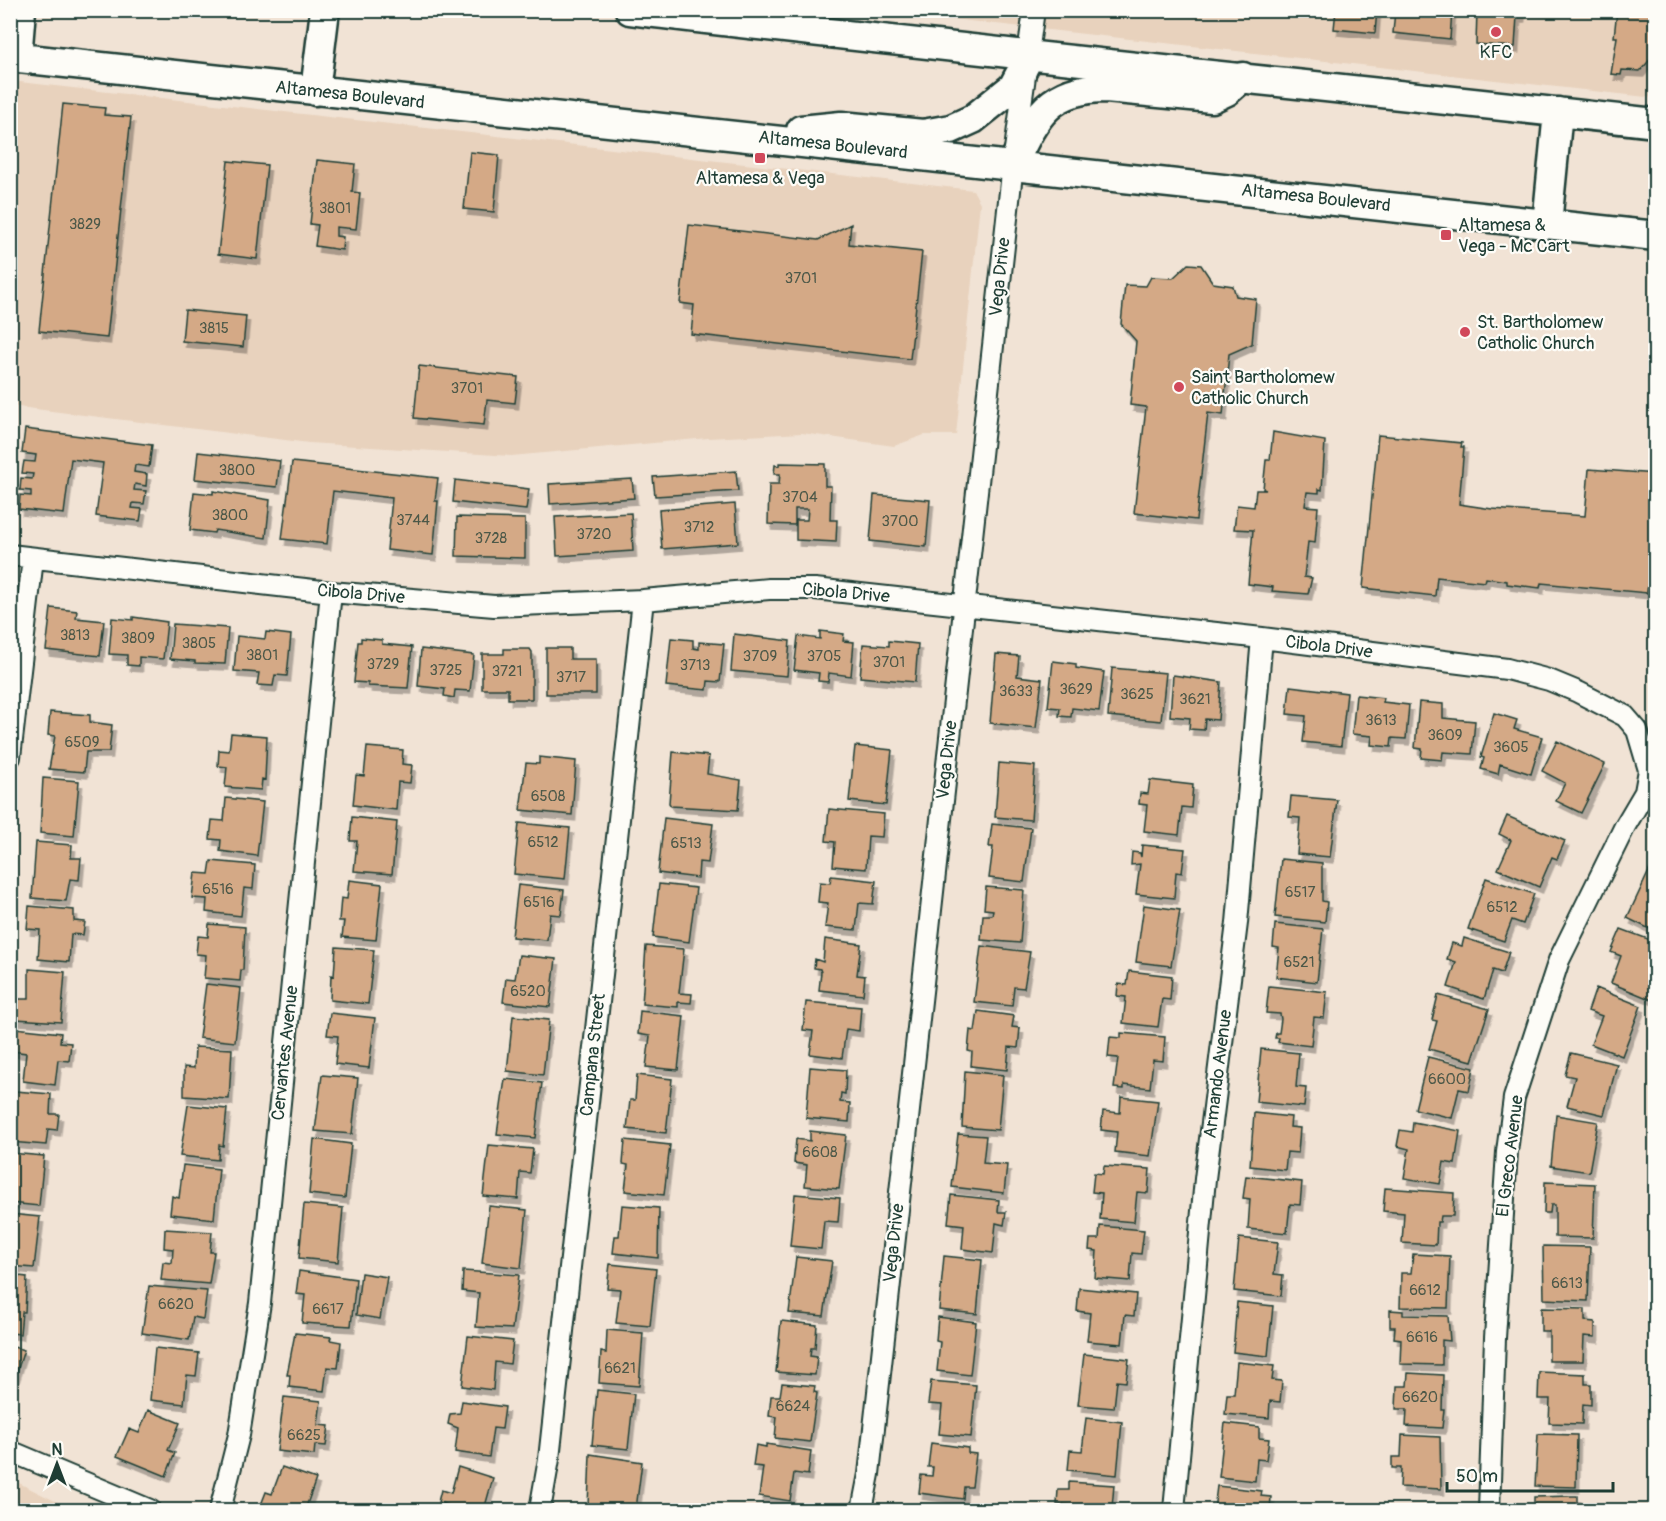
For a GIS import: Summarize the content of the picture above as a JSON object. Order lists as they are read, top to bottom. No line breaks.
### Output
{"streets":{"main road":["Altamesa Boulevard"],"street":["Vega Drive","Cibola Drive","Cervantes Avenue","Campana Street","Armando Avenue","El Greco Avenue"]},"crossings":[["Altamesa Boulevard","Vega Drive"],["Vega Drive","Cibola Drive"],["Cibola Drive","Cervantes Avenue"],["Cibola Drive","Campana Street"],["Cibola Drive","Armando Avenue"],["Cibola Drive","El Greco Avenue"]],"places":{"other":["KFC","St. Bartholomew Catholic Church","Saint Bartholomew Catholic Church"],"transit":["Altamesa & Vega","Altamesa & Vega - Mc Cart"]},"house_numbers":["3801","3829","3701","3815","3701","3800","3704","3800","3744","3700","3712","3720","3728","3813","3809","3805","3801","3709","3705","3701","3729","3713","3725","3721","3717","3629","3633","3625","3621","3613","3609","6509","3605","6508","6512","6513","6516","6517","6516","6512","6521","6520","6600","6608","6613","6612","6620","6617","6616","6621","6620","6624","6625"],"scale_bar":"50 m","north":"top"}
